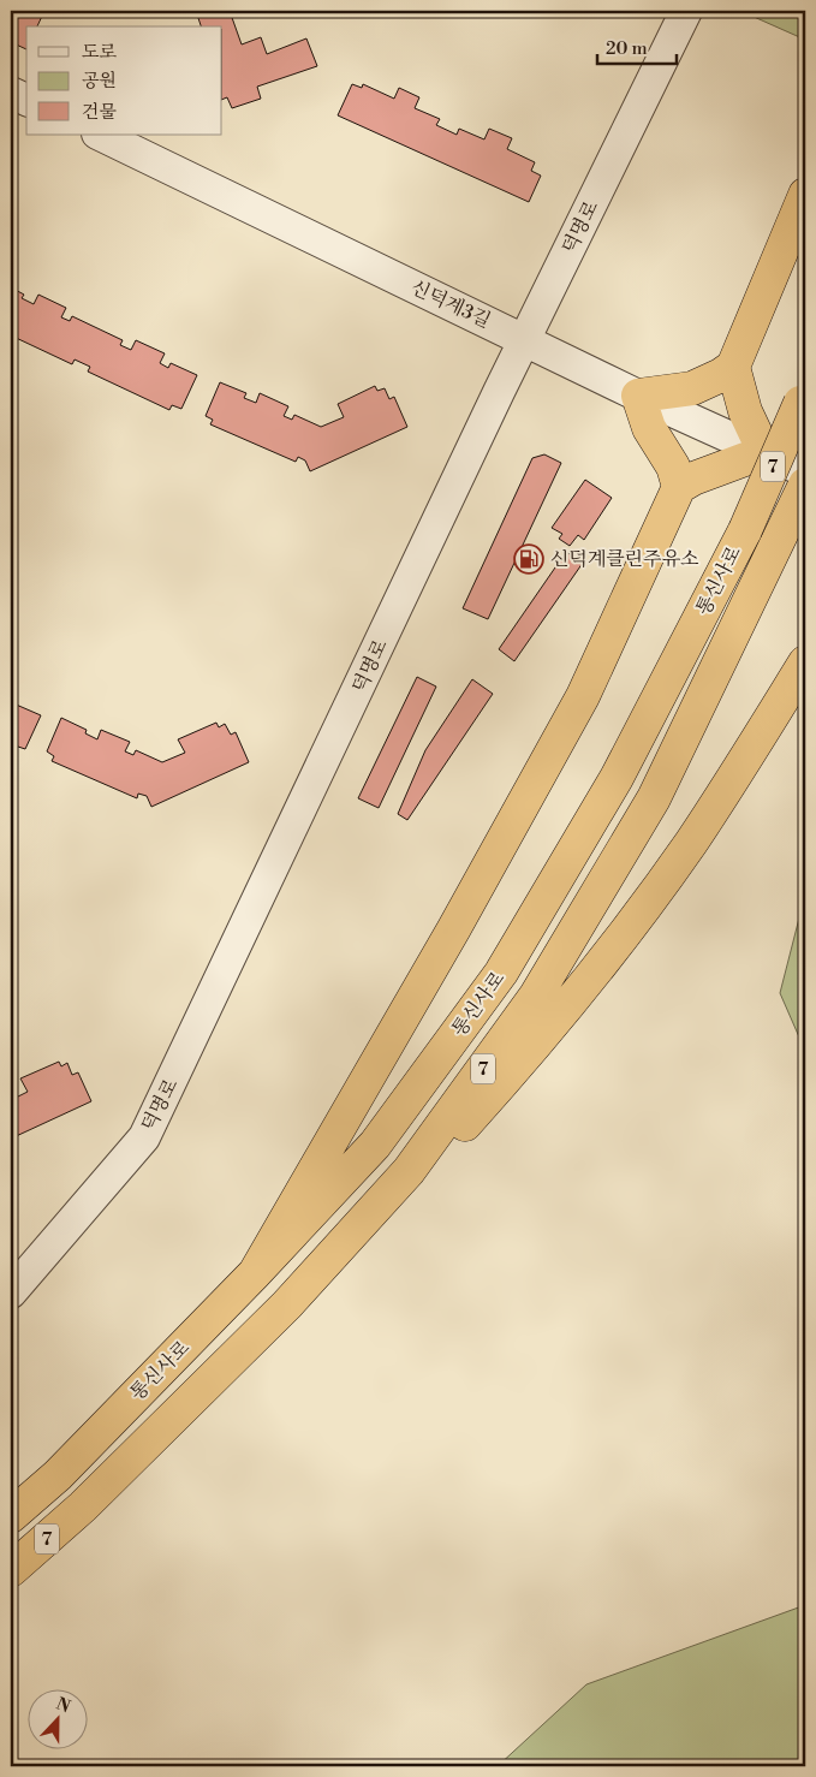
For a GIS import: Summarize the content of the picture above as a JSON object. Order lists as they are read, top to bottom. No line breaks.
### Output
{"streets":{"highway":["7","통신사로"],"street":["덕명로","신덕계3길"]},"crossings":[["덕명로","신덕계3길"]],"places":{"fuel station":["신덕계클린주유소"]},"legend":["도로","공원","건물"],"scale_bar":"20 m","north":"top"}
